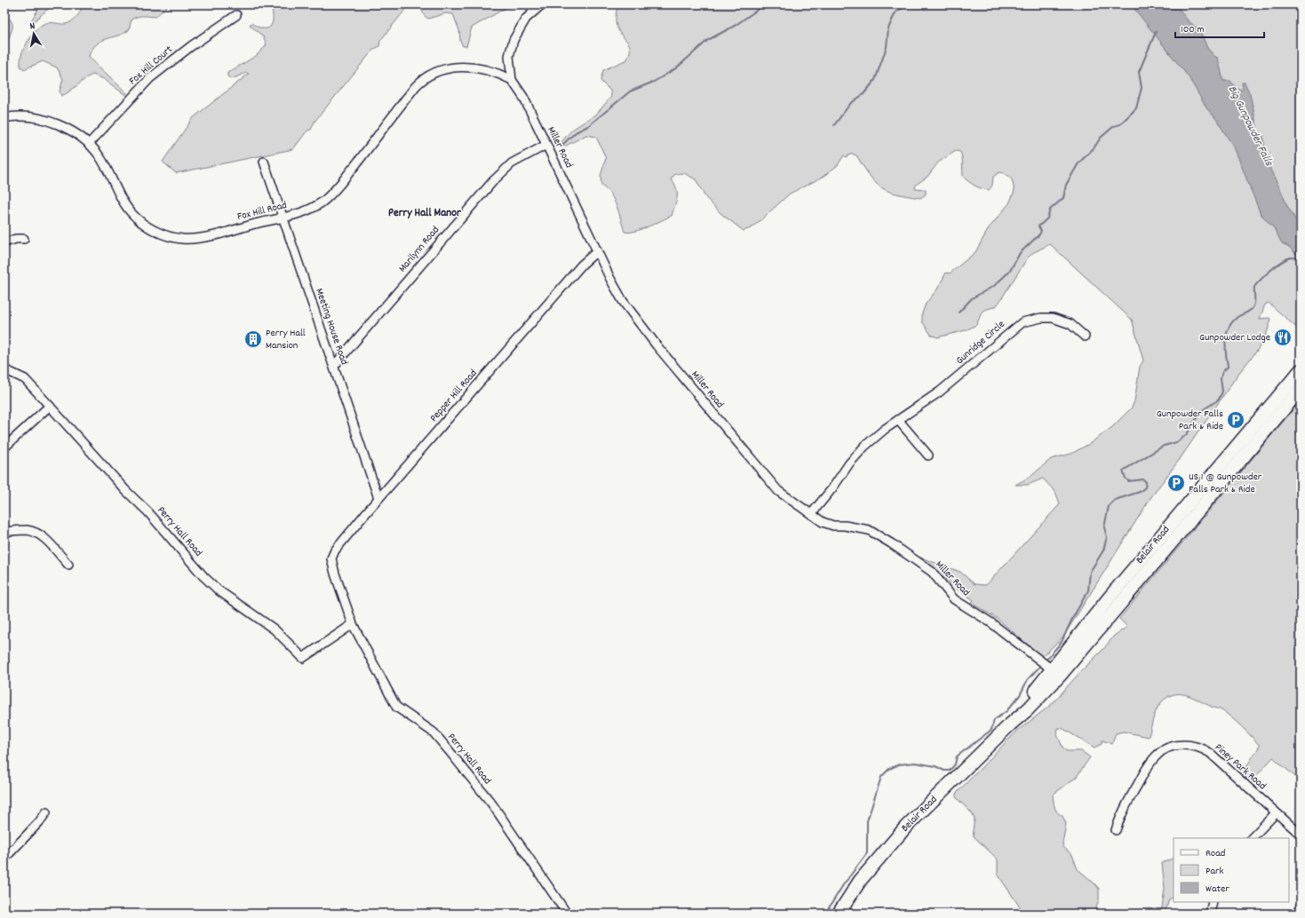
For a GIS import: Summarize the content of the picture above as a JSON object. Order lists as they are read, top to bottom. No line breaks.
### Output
{"streets":{"highway":["Belair Road"],"street":["Fox Hill Court","Miller Road","Fox Hill Road","Marilynn Road","Meeting House Road","Gunridge Circle","Pepper Hill Road","Perry Hall Road","Piney Park Road"]},"crossings":[["Fox Hill Court","Fox Hill Road"],["Miller Road","Fox Hill Road"],["Miller Road","Marilynn Road"],["Miller Road","Gunridge Circle"],["Miller Road","Pepper Hill Road"],["Miller Road","Belair Road"],["Fox Hill Road","Meeting House Road"],["Marilynn Road","Meeting House Road"],["Meeting House Road","Pepper Hill Road"],["Pepper Hill Road","Perry Hall Road"]],"districts":["Perry Hall Manor"],"water":["Big Gunpowder Falls"],"places":{"restaurant":["Gunpowder Lodge"],"building":["Perry Hall Mansion"],"parking":["Gunpowder Falls Park & Ride","US 1 @ Gunpowder Falls Park & Ride"]},"legend":["Road","Park","Water"],"scale_bar":"100 m","north":"top"}
